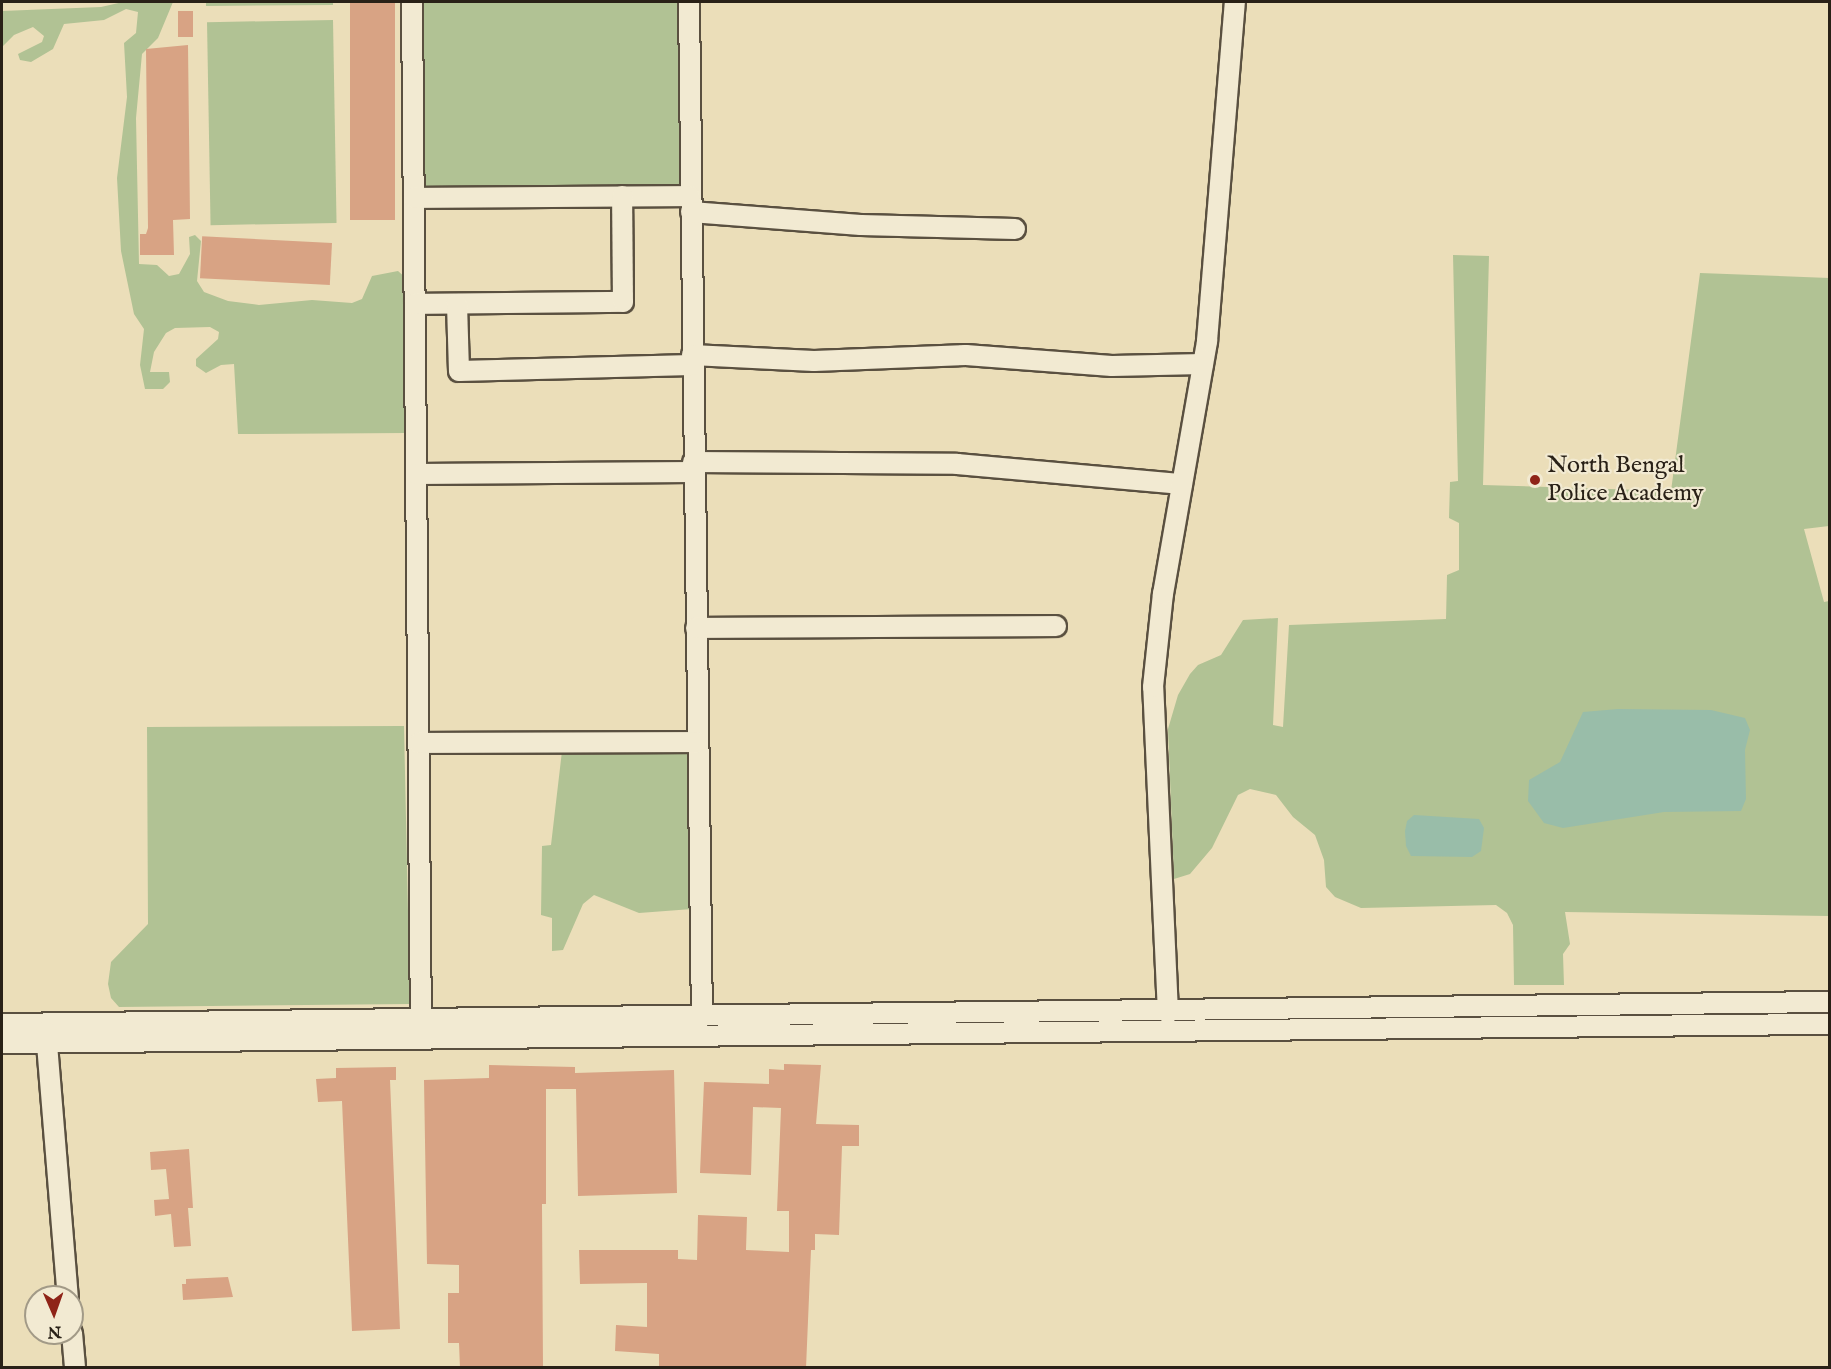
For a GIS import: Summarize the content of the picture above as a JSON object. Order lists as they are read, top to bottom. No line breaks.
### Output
{"places":["North Bengal Police Academy"],"north":"bottom"}
